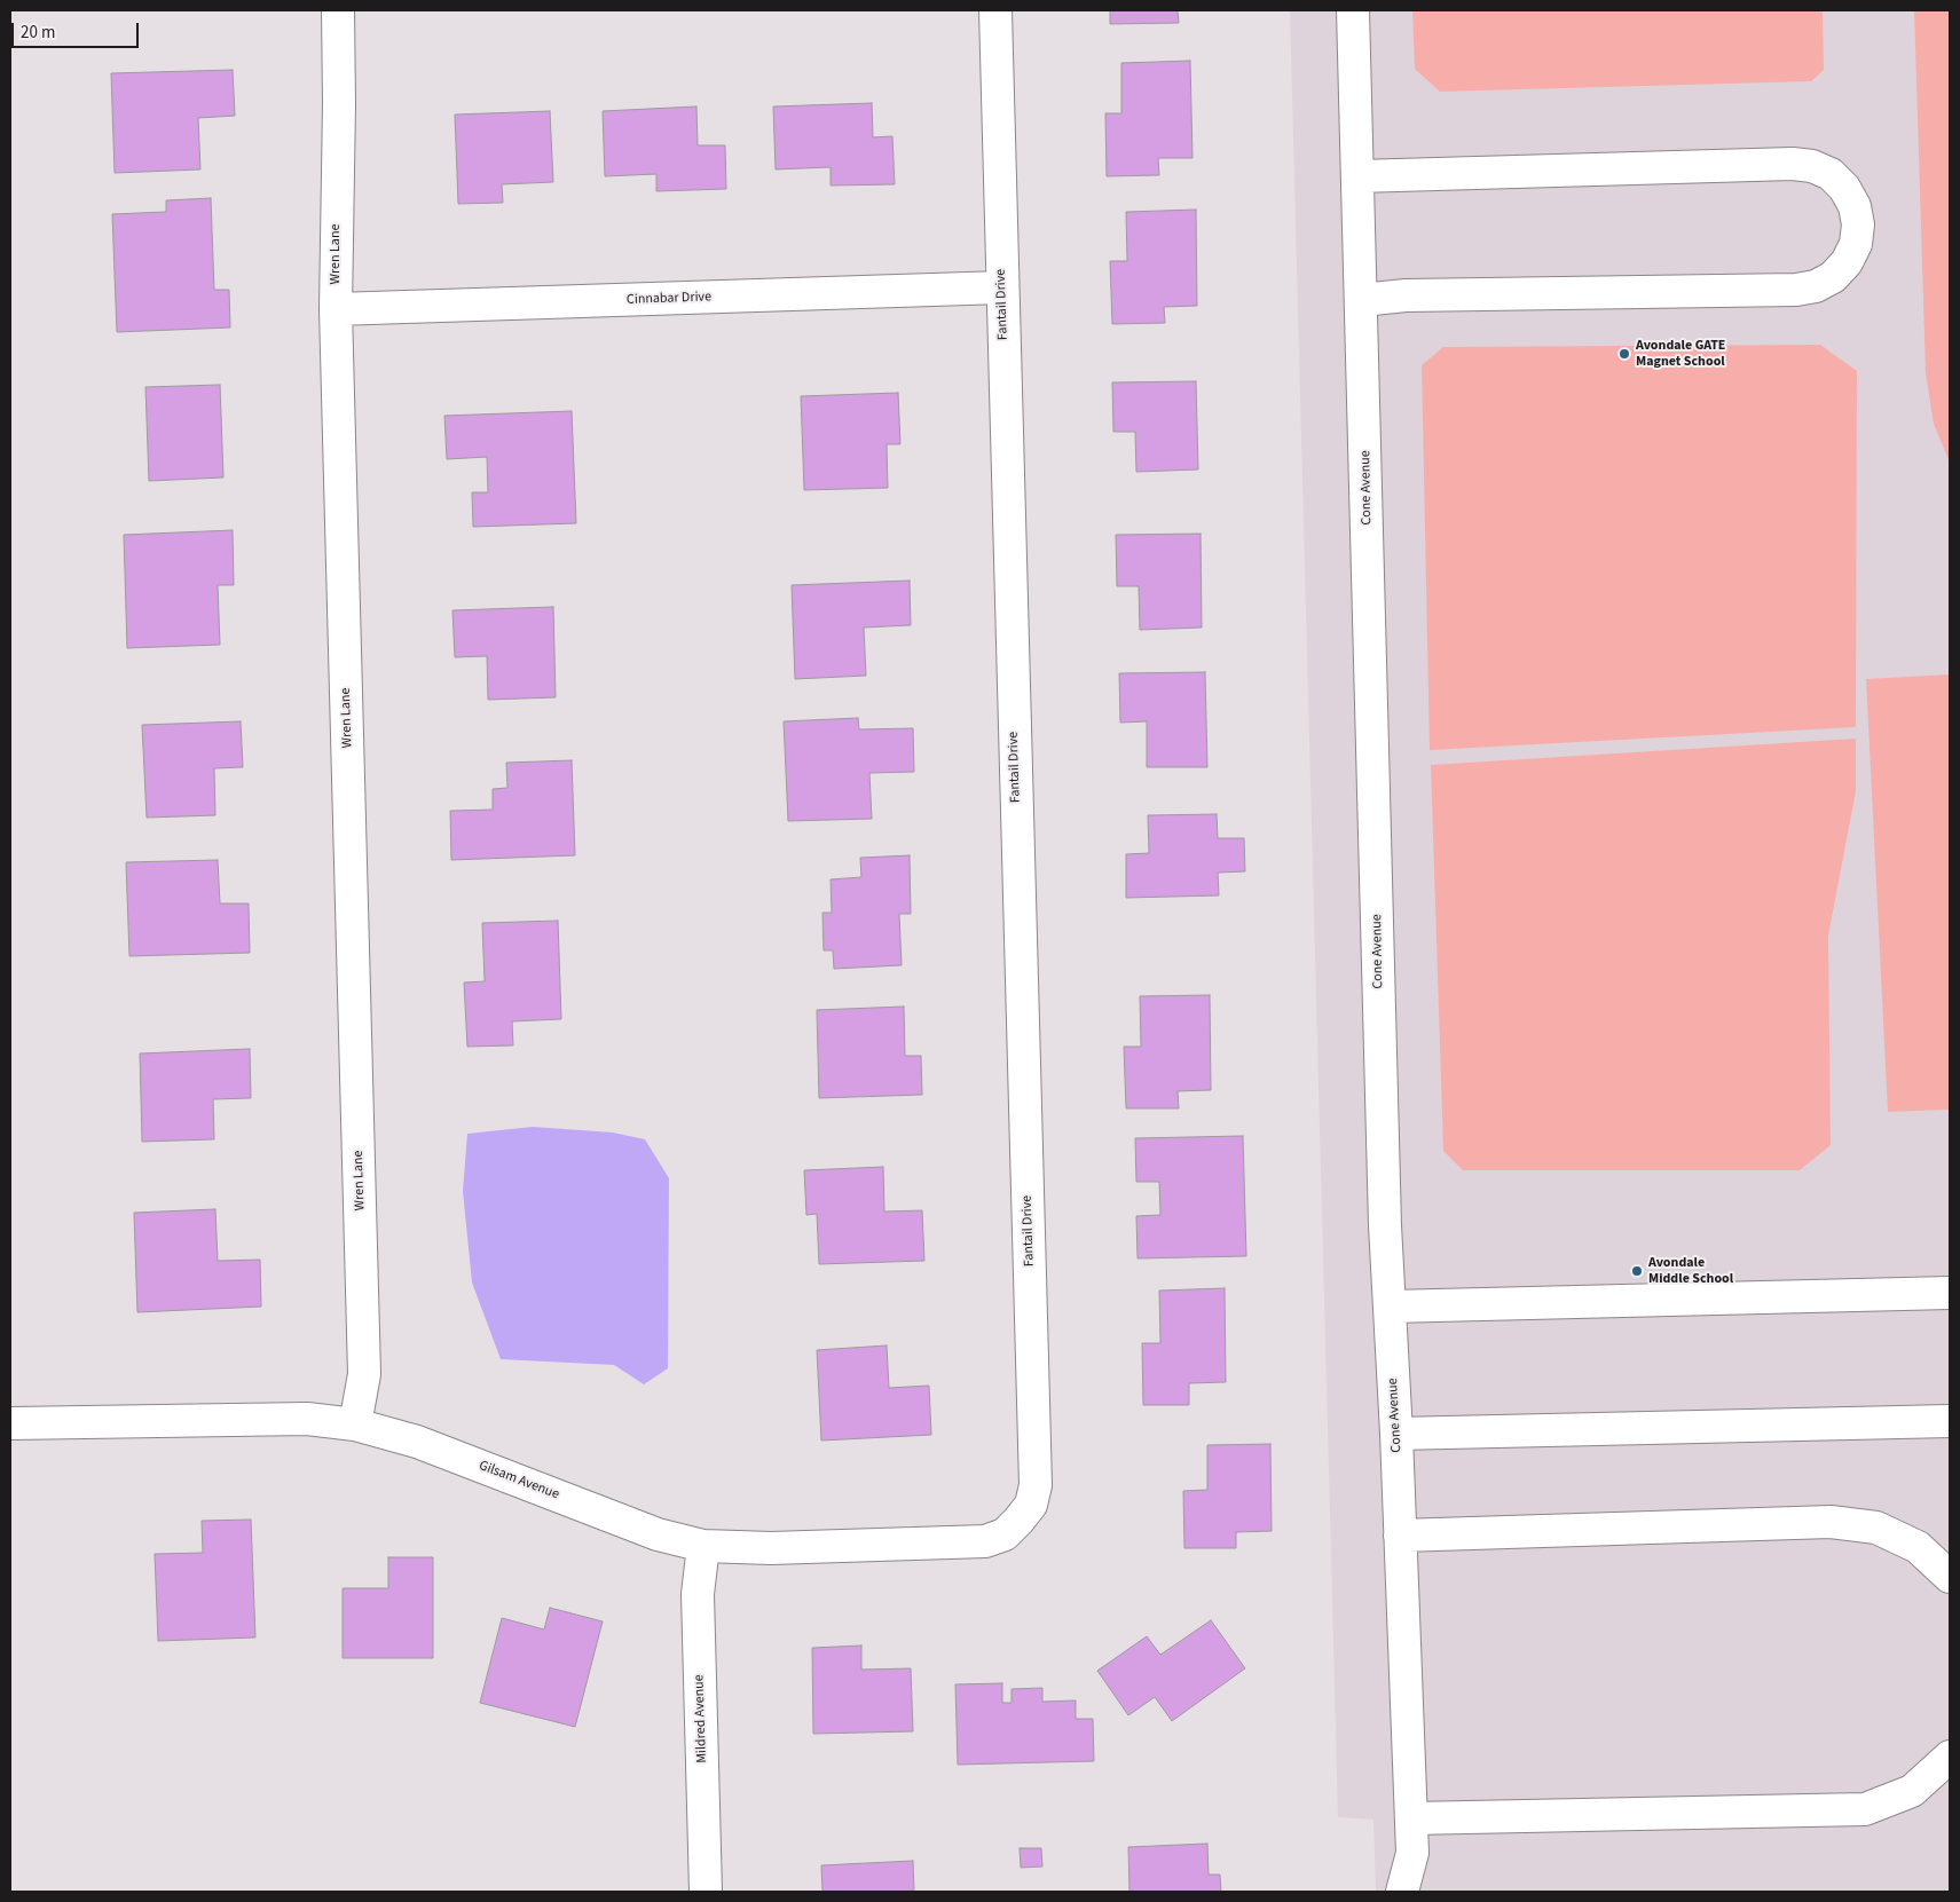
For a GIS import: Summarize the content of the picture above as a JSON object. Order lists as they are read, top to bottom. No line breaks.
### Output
{"streets":{"street":["Wren Lane","Cinnabar Drive","Fantail Drive","Cone Avenue","Gilsam Avenue","Mildred Avenue"]},"crossings":[["Wren Lane","Cinnabar Drive"],["Wren Lane","Gilsam Avenue"],["Cinnabar Drive","Fantail Drive"],["Fantail Drive","Gilsam Avenue"],["Gilsam Avenue","Mildred Avenue"]],"places":["Avondale GATE Magnet School","Avondale Middle School"],"scale_bar":"20 m"}
